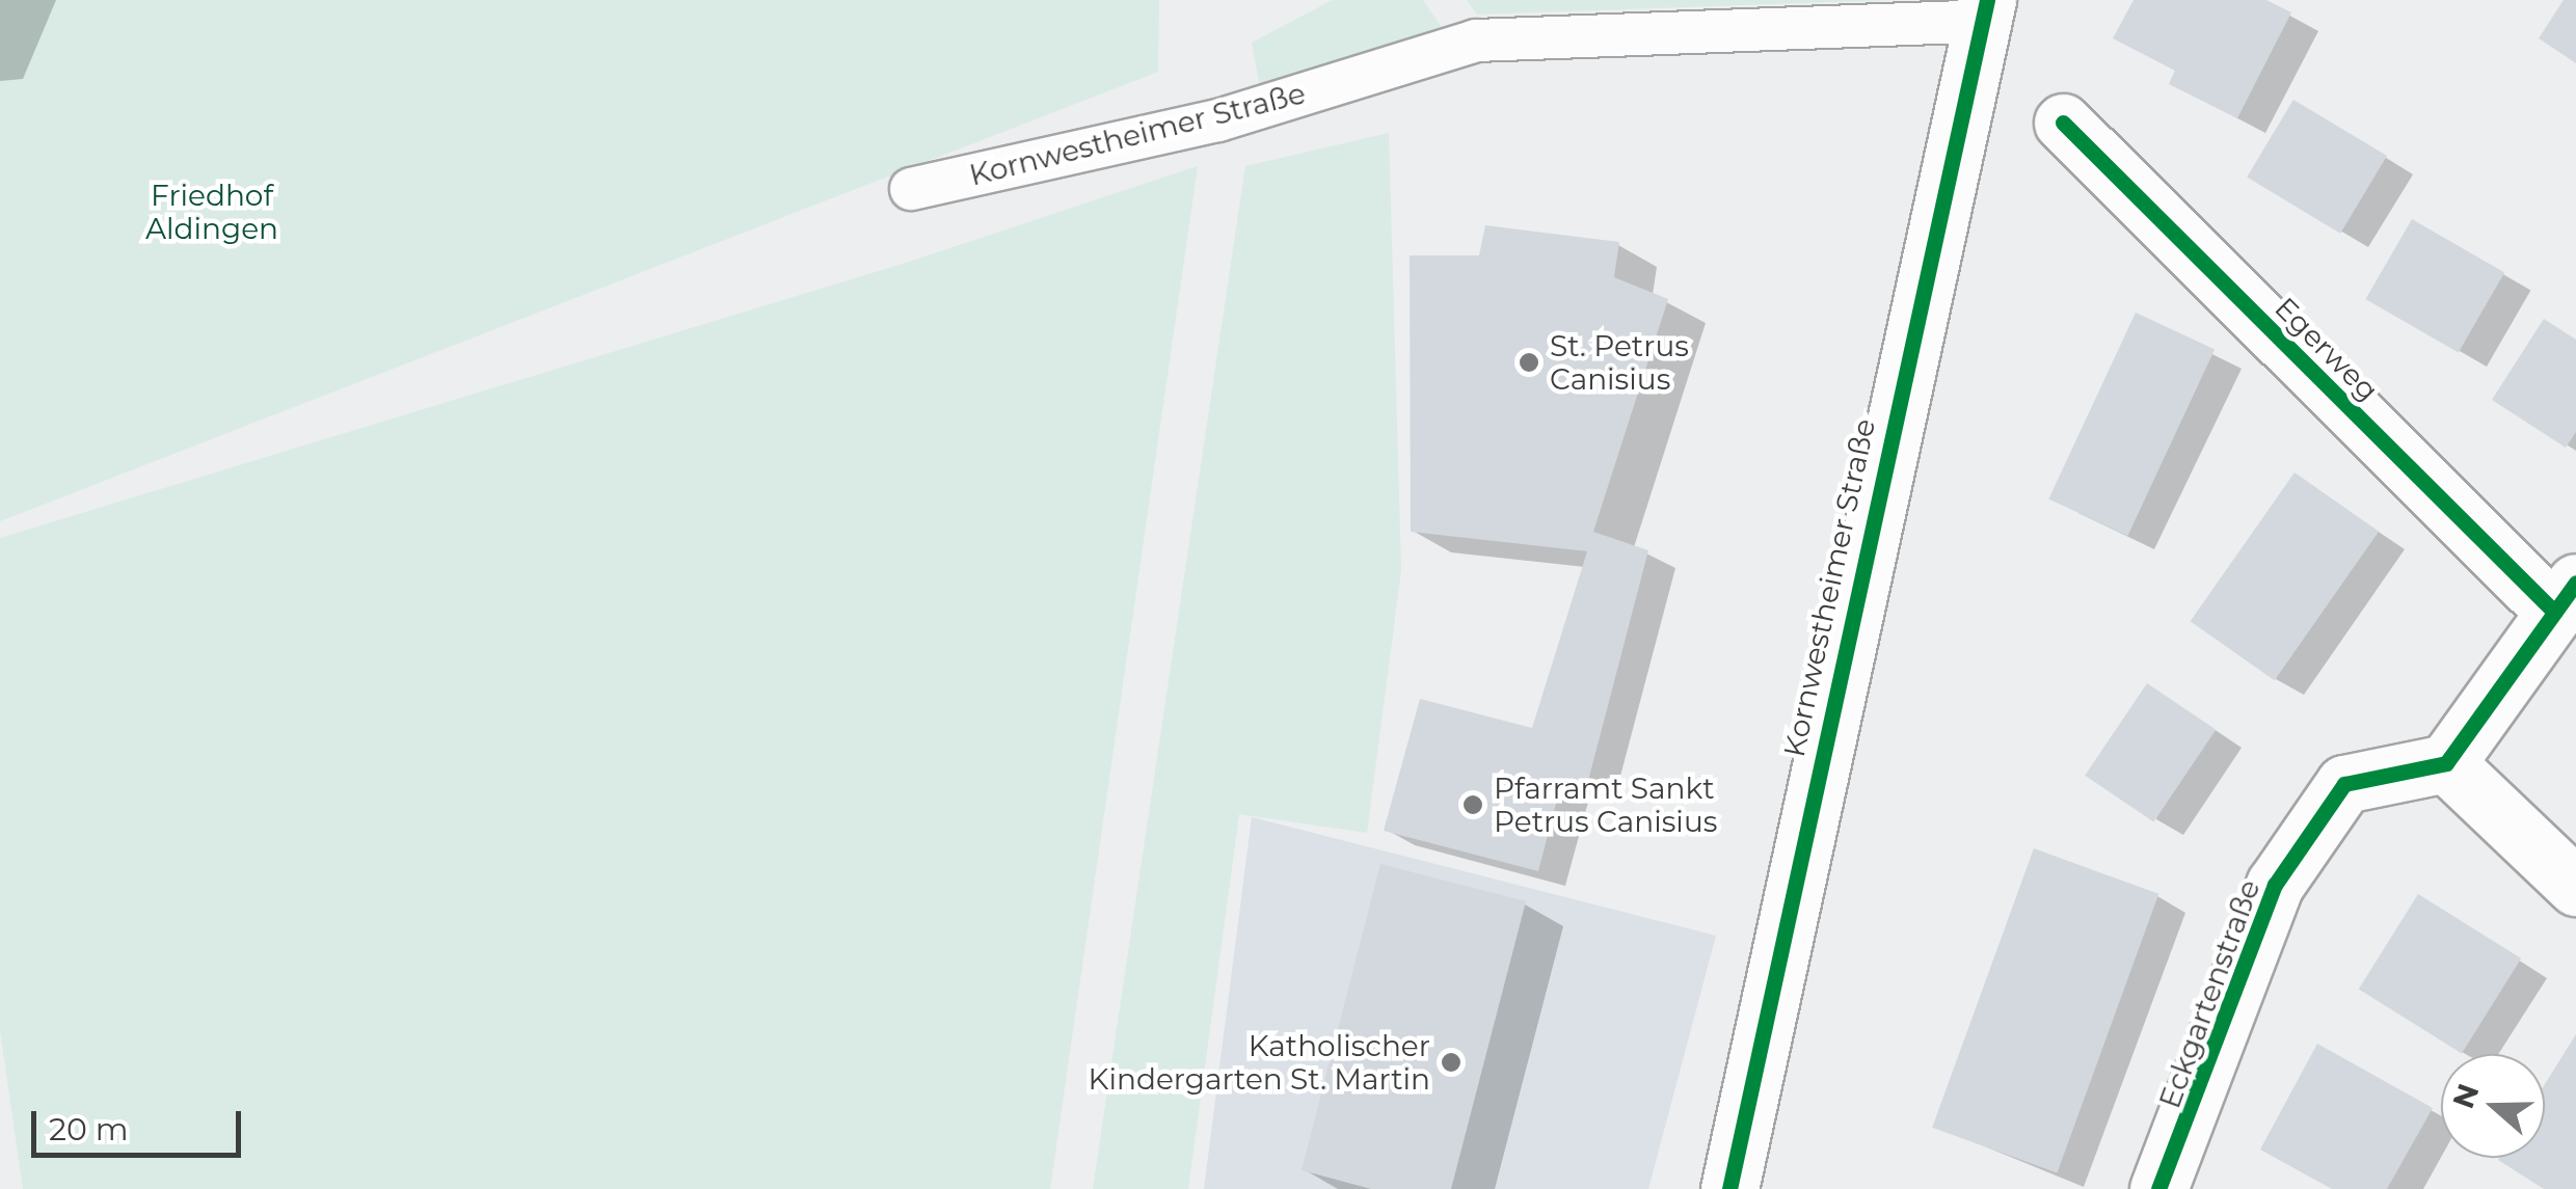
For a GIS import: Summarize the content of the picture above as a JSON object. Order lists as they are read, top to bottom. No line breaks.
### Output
{"streets":{"street":["Kornwestheimer Straße","Egerweg","Eckgartenstraße"]},"parks":["Friedhof Aldingen"],"places":["St. Petrus Canisius","Pfarramt Sankt Petrus Canisius","Katholischer Kindergarten St. Martin"],"scale_bar":"20 m","north":"left"}
